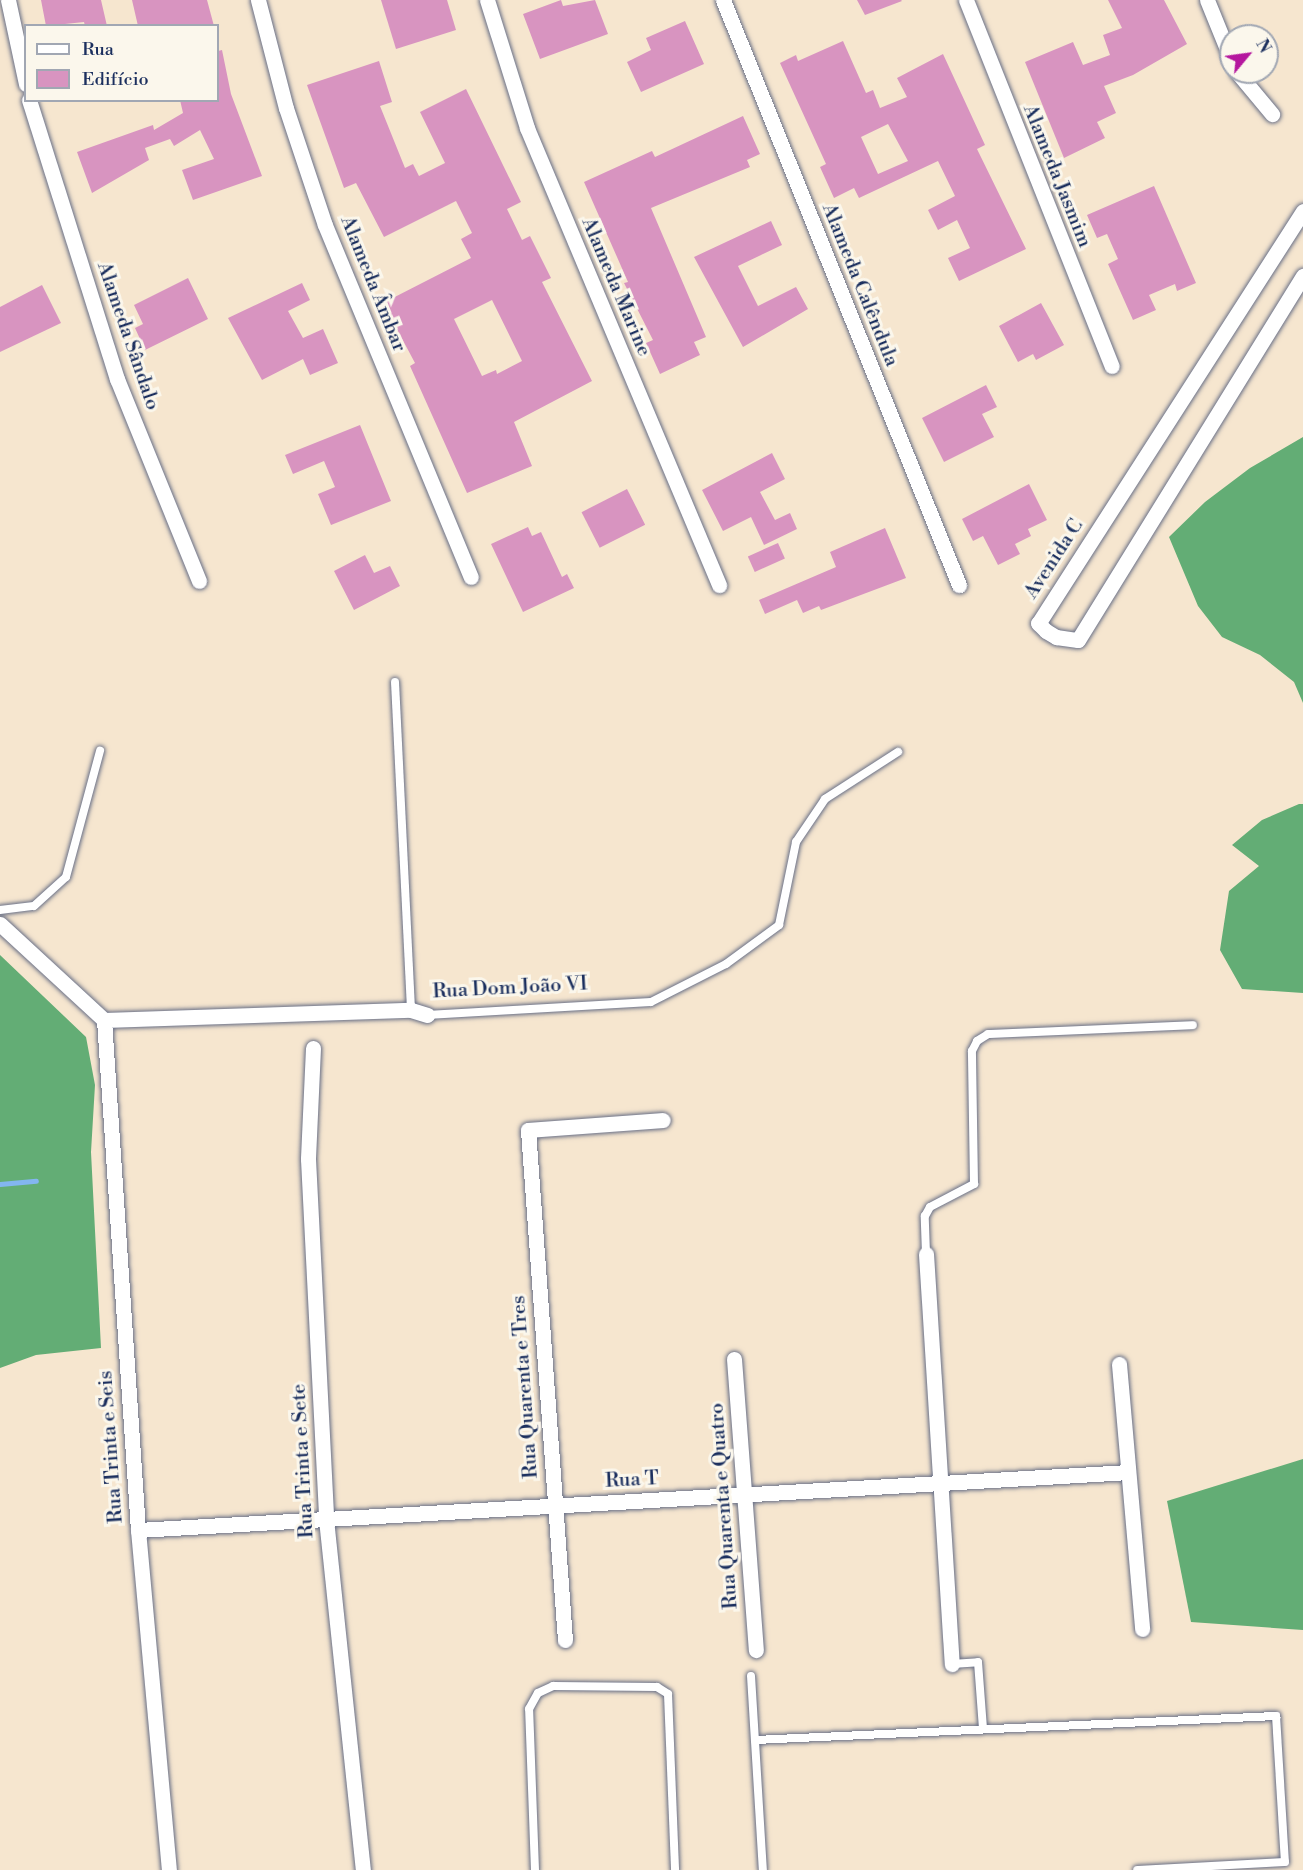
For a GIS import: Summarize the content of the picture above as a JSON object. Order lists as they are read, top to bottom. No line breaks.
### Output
{"streets":{"street":["Alameda Jasmim","Alameda Âmbar","Alameda Calêndula","Alameda Marine","Alameda Sândalo","Avenida C","Rua Dom João VI","Rua Quarenta e Tres","Rua Trinta e Seis","Rua Trinta e Sete","Rua T","Rua Quarenta e Quatro"]},"crossings":[["Rua Dom João VI","Rua Trinta e Seis"],["Rua Quarenta e Tres","Rua T"],["Rua Trinta e Seis","Rua T"],["Rua Trinta e Sete","Rua T"],["Rua T","Rua Quarenta e Quatro"]],"legend":["Rua","Edifício"],"north":"top right"}
